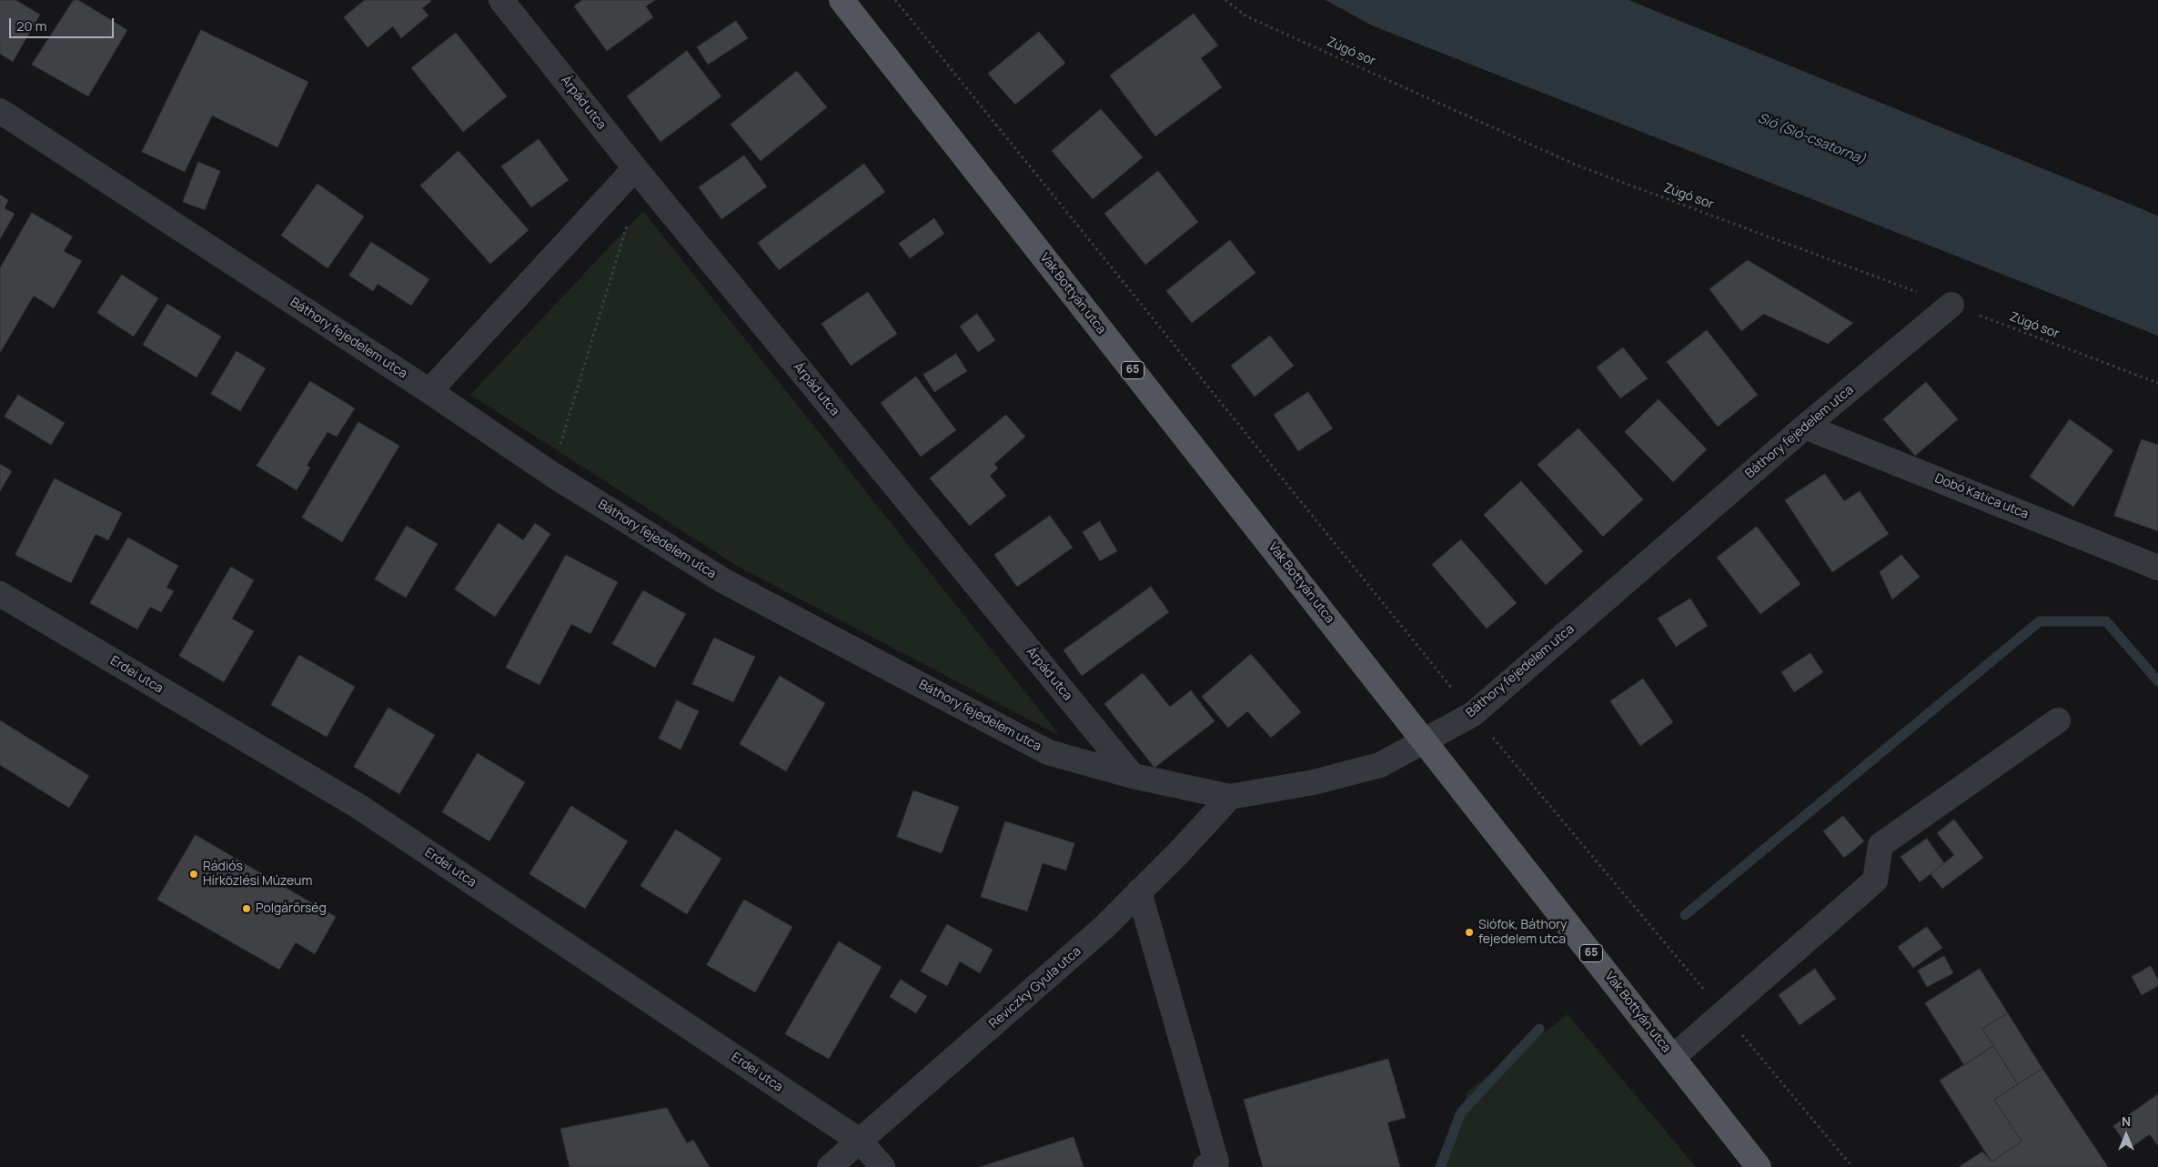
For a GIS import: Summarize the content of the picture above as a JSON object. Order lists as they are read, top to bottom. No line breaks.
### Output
{"streets":{"main road":["Vak Bottyán utca","65"],"street":["Árpád utca","Báthory fejedelem utca","Dobó Katica utca","Erdei utca","Reviczky Gyula utca"],"path":["Zúgó sor"]},"crossings":[["Zúgó sor","Báthory fejedelem utca"],["Árpád utca","Báthory fejedelem utca"],["Vak Bottyán utca","Báthory fejedelem utca"],["Báthory fejedelem utca","Dobó Katica utca"],["Báthory fejedelem utca","Reviczky Gyula utca"],["Erdei utca","Reviczky Gyula utca"]],"water":["Sió (Sió-csatorna)"],"places":["Rádiós Hírközlési Múzeum","Polgárőrség","Siófok, Báthory fejedelem utca"],"scale_bar":"20 m","north":"top"}
